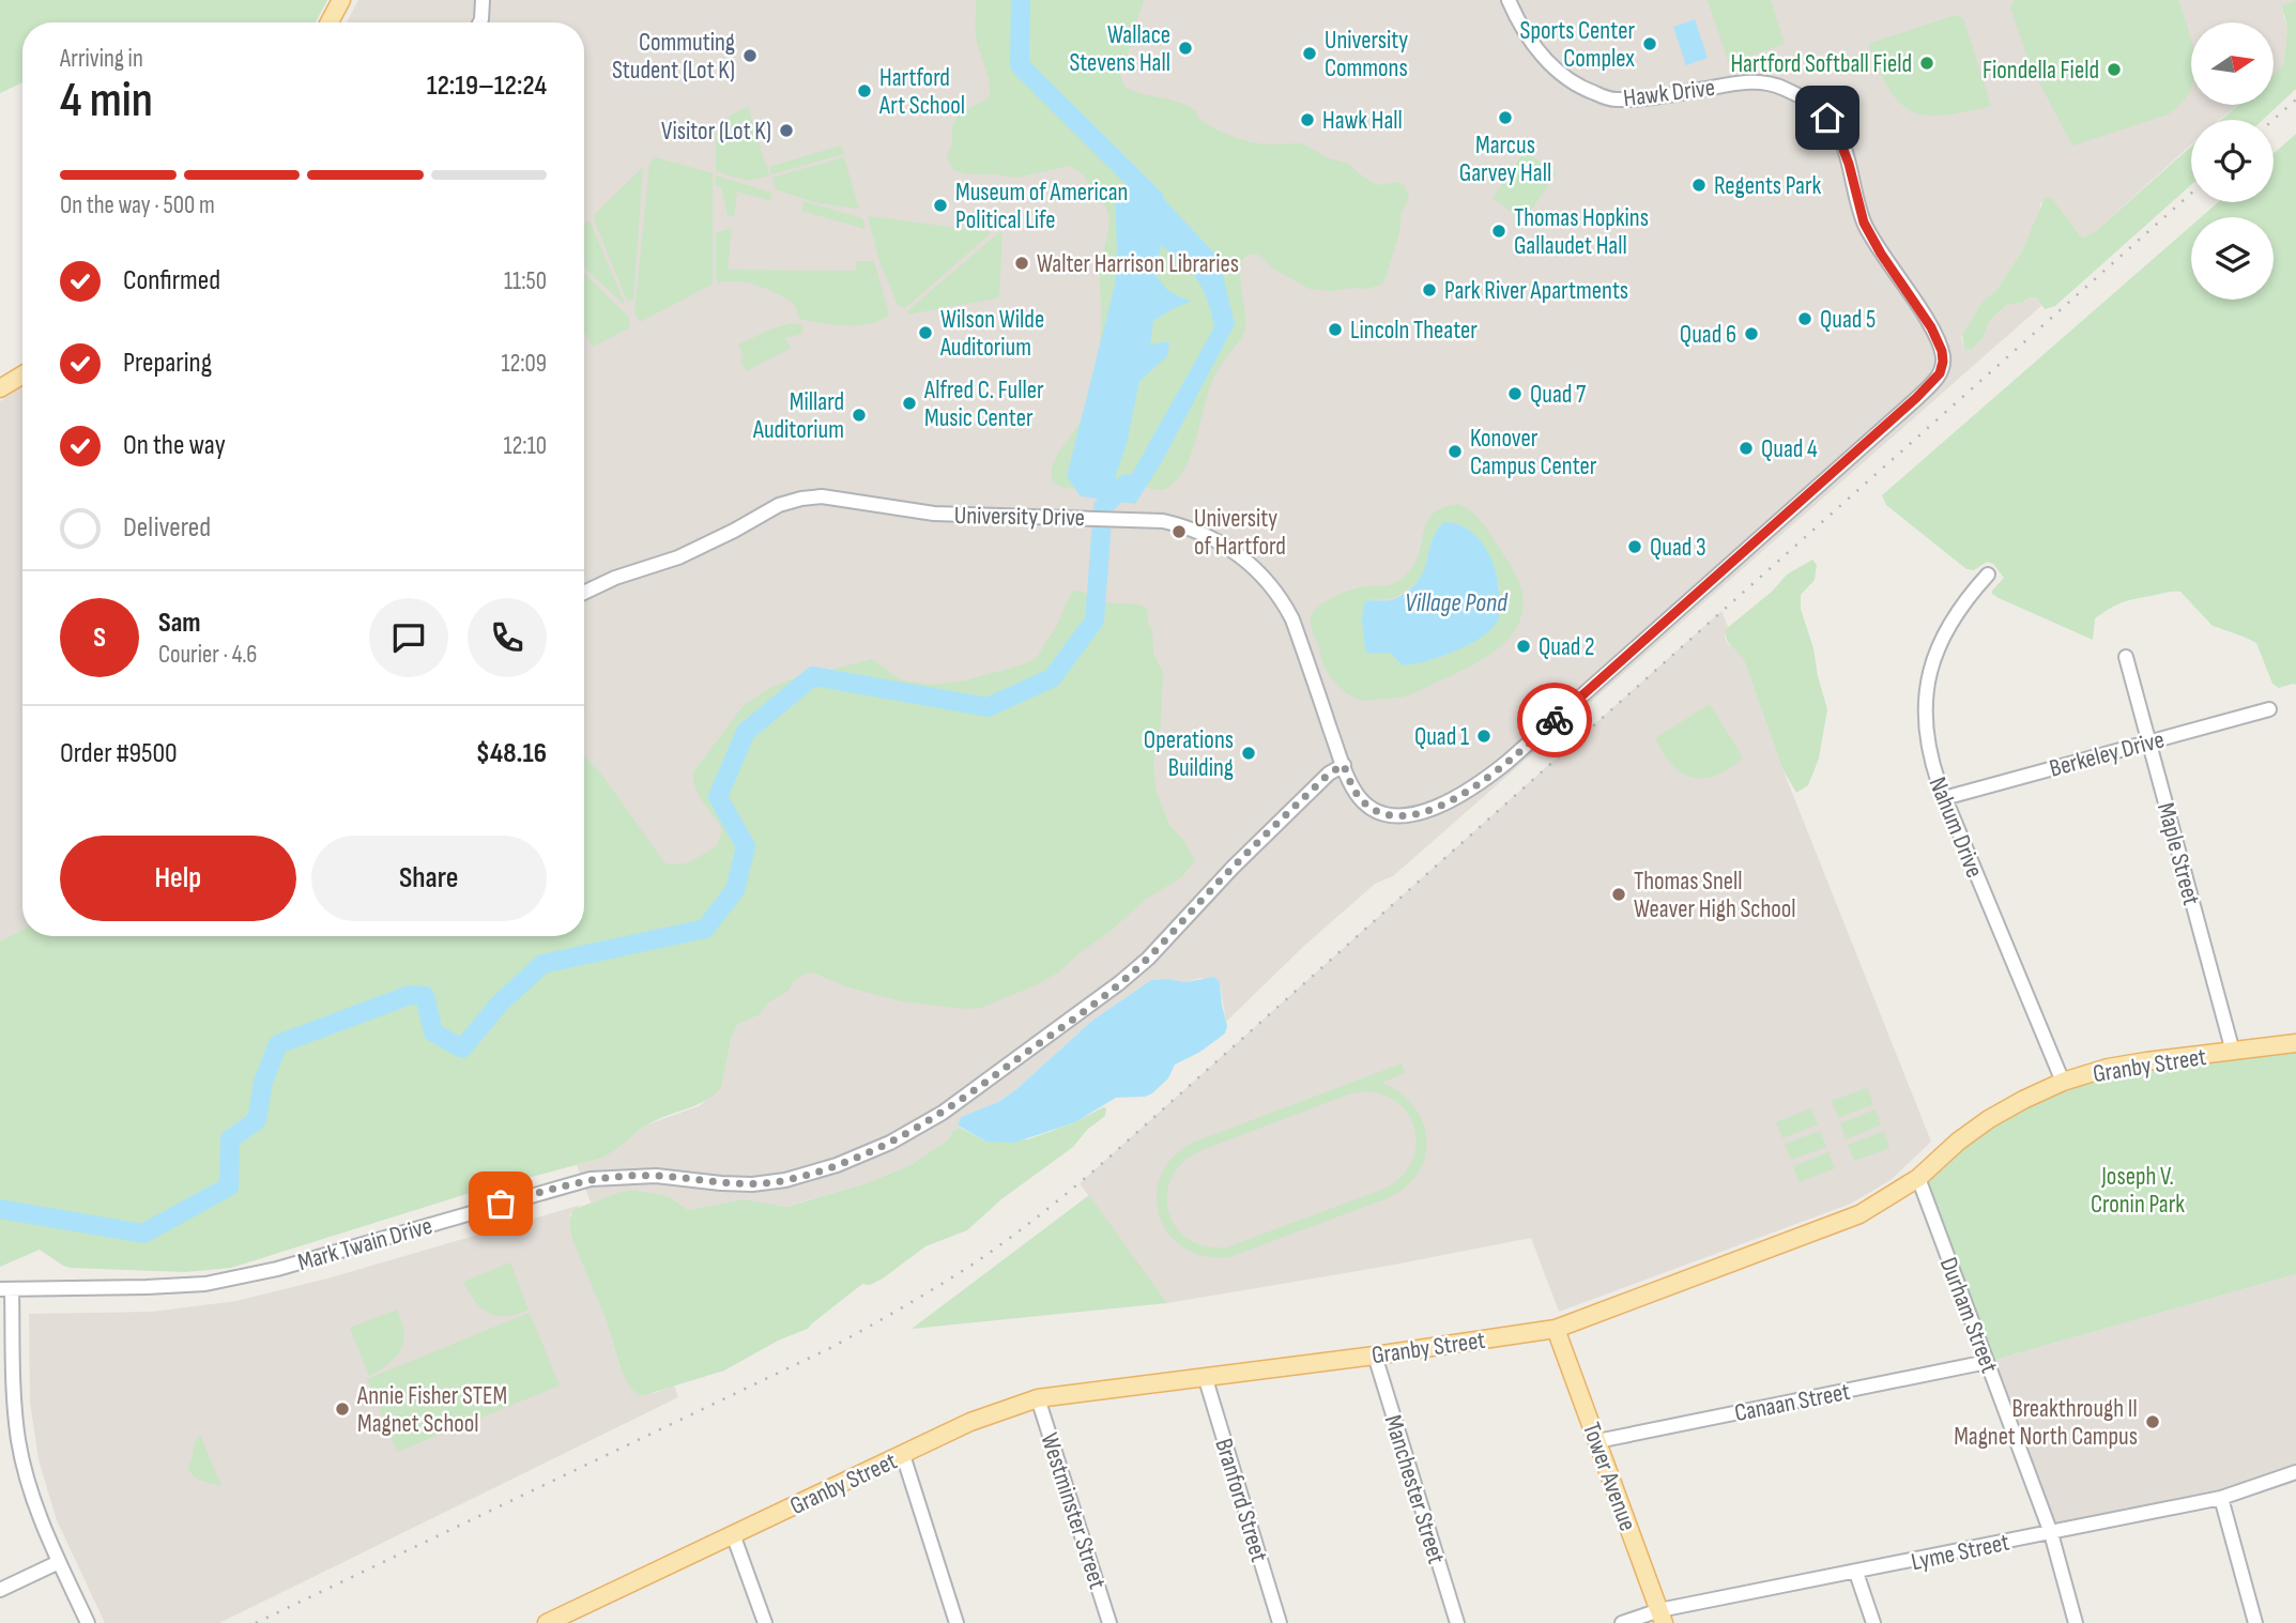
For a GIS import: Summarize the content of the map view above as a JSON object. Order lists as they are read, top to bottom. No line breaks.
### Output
{"streets":{"main road":["Granby Street","Tower Avenue"],"street":["Hawk Drive","University Drive","Berkeley Drive","Nahum Drive","Maple Street","Mark Twain Drive","Durham Street","Canaan Street","Manchester Street","Branford Street","Westminster Street","Lyme Street"]},"crossings":[["Hawk Drive","University Drive"],["Hawk Drive","Mark Twain Drive"],["University Drive","Mark Twain Drive"],["Berkeley Drive","Nahum Drive"],["Berkeley Drive","Maple Street"],["Nahum Drive","Granby Street"],["Maple Street","Granby Street"],["Granby Street","Durham Street"],["Granby Street","Tower Avenue"],["Granby Street","Manchester Street"],["Granby Street","Branford Street"],["Granby Street","Westminster Street"],["Durham Street","Canaan Street"],["Durham Street","Lyme Street"],["Canaan Street","Tower Avenue"],["Tower Avenue","Lyme Street"]],"water":["Village Pond"],"parks":["Joseph V. Cronin Park"],"places":["Sports Center Complex","Wallace Stevens Hall","University Commons","Commuting Student (Lot K)","Hartford Softball Field","Fiondella Field","Hartford Art School","Marcus Garvey Hall","Hawk Hall","Visitor (Lot K)","Regents Park","Museum of American Political Life","Thomas Hopkins Gallaudet Hall","Walter Harrison Libraries","Park River Apartments","Quad 5","Lincoln Theater","Wilson Wilde Auditorium","Quad 6","Quad 7","Alfred C. Fuller Music Center","Millard Auditorium","Quad 4","Konover Campus Center","University of Hartford","Quad 3","Quad 2","Quad 1","Operations Building","Thomas Snell Weaver High School","Annie Fisher STEM Magnet School","Breakthrough II Magnet North Campus"],"north":"right","page":{"heading":["4 min","Arriving in","12:19–12:24"],"panel":["Sam","Courier · 4.6","Order #9500","$48.16"],"bar":"On the way · 500 m","list":[["Confirmed","11:50"],["Preparing","12:09"],["On the way","12:10"],"Delivered"],"round":"S","buttons":["Help","Share"]}}
